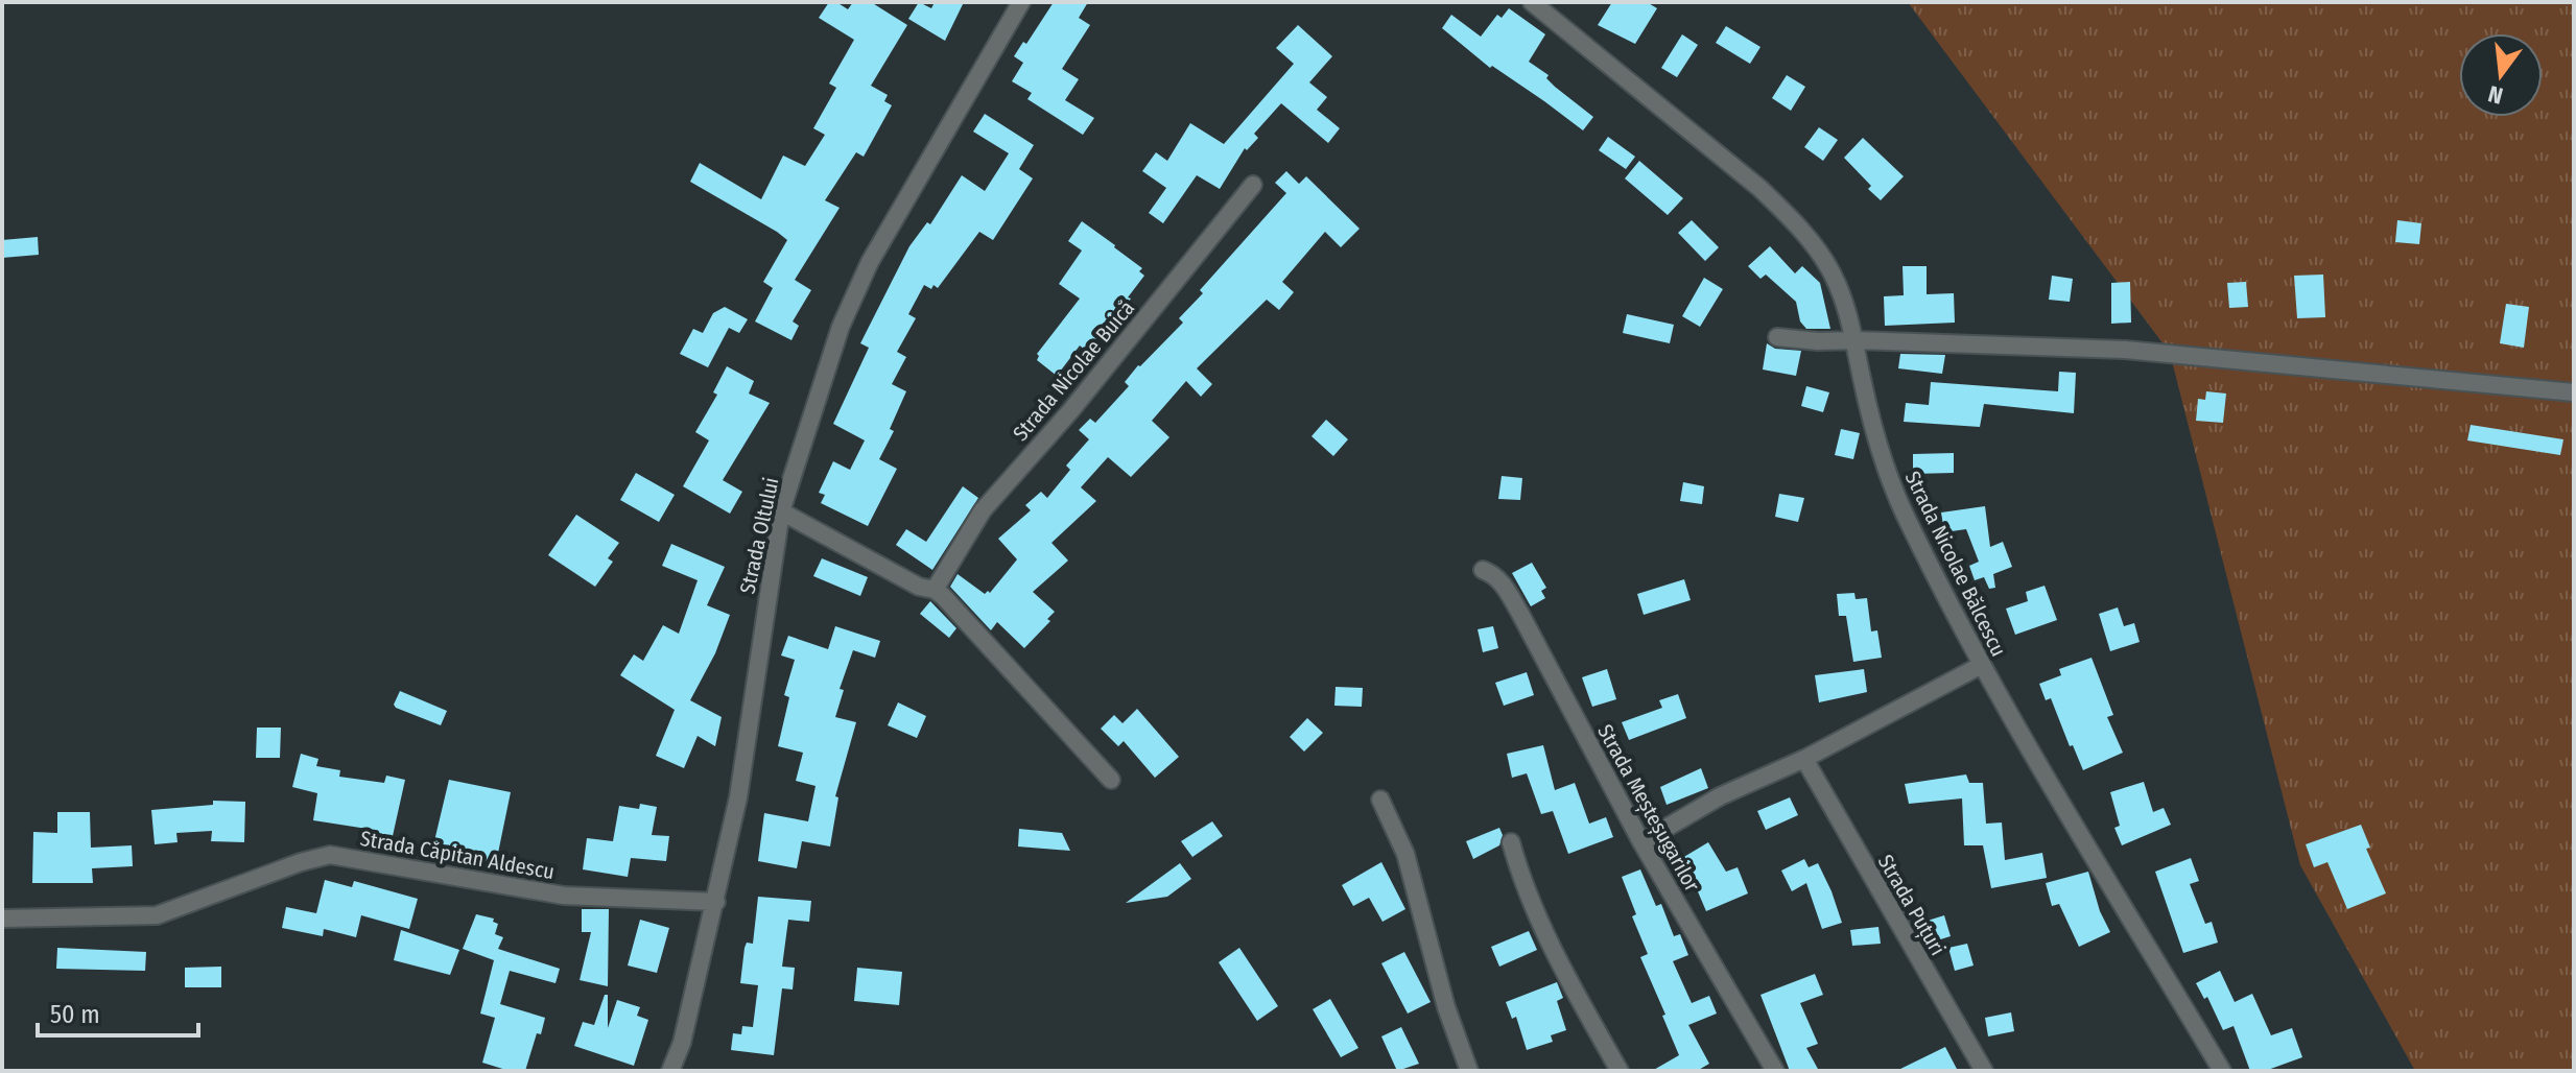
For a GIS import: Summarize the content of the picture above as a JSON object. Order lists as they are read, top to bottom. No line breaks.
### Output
{"streets":{"street":["Strada Nicolae Buică","Strada Oltului","Strada Nicolae Bălcescu","Strada Meșteșugarilor","Strada Căpitan Aldescu","Strada Puțuri"]},"crossings":[["Strada Oltului","Strada Căpitan Aldescu"]],"scale_bar":"50 m","north":"bottom"}
